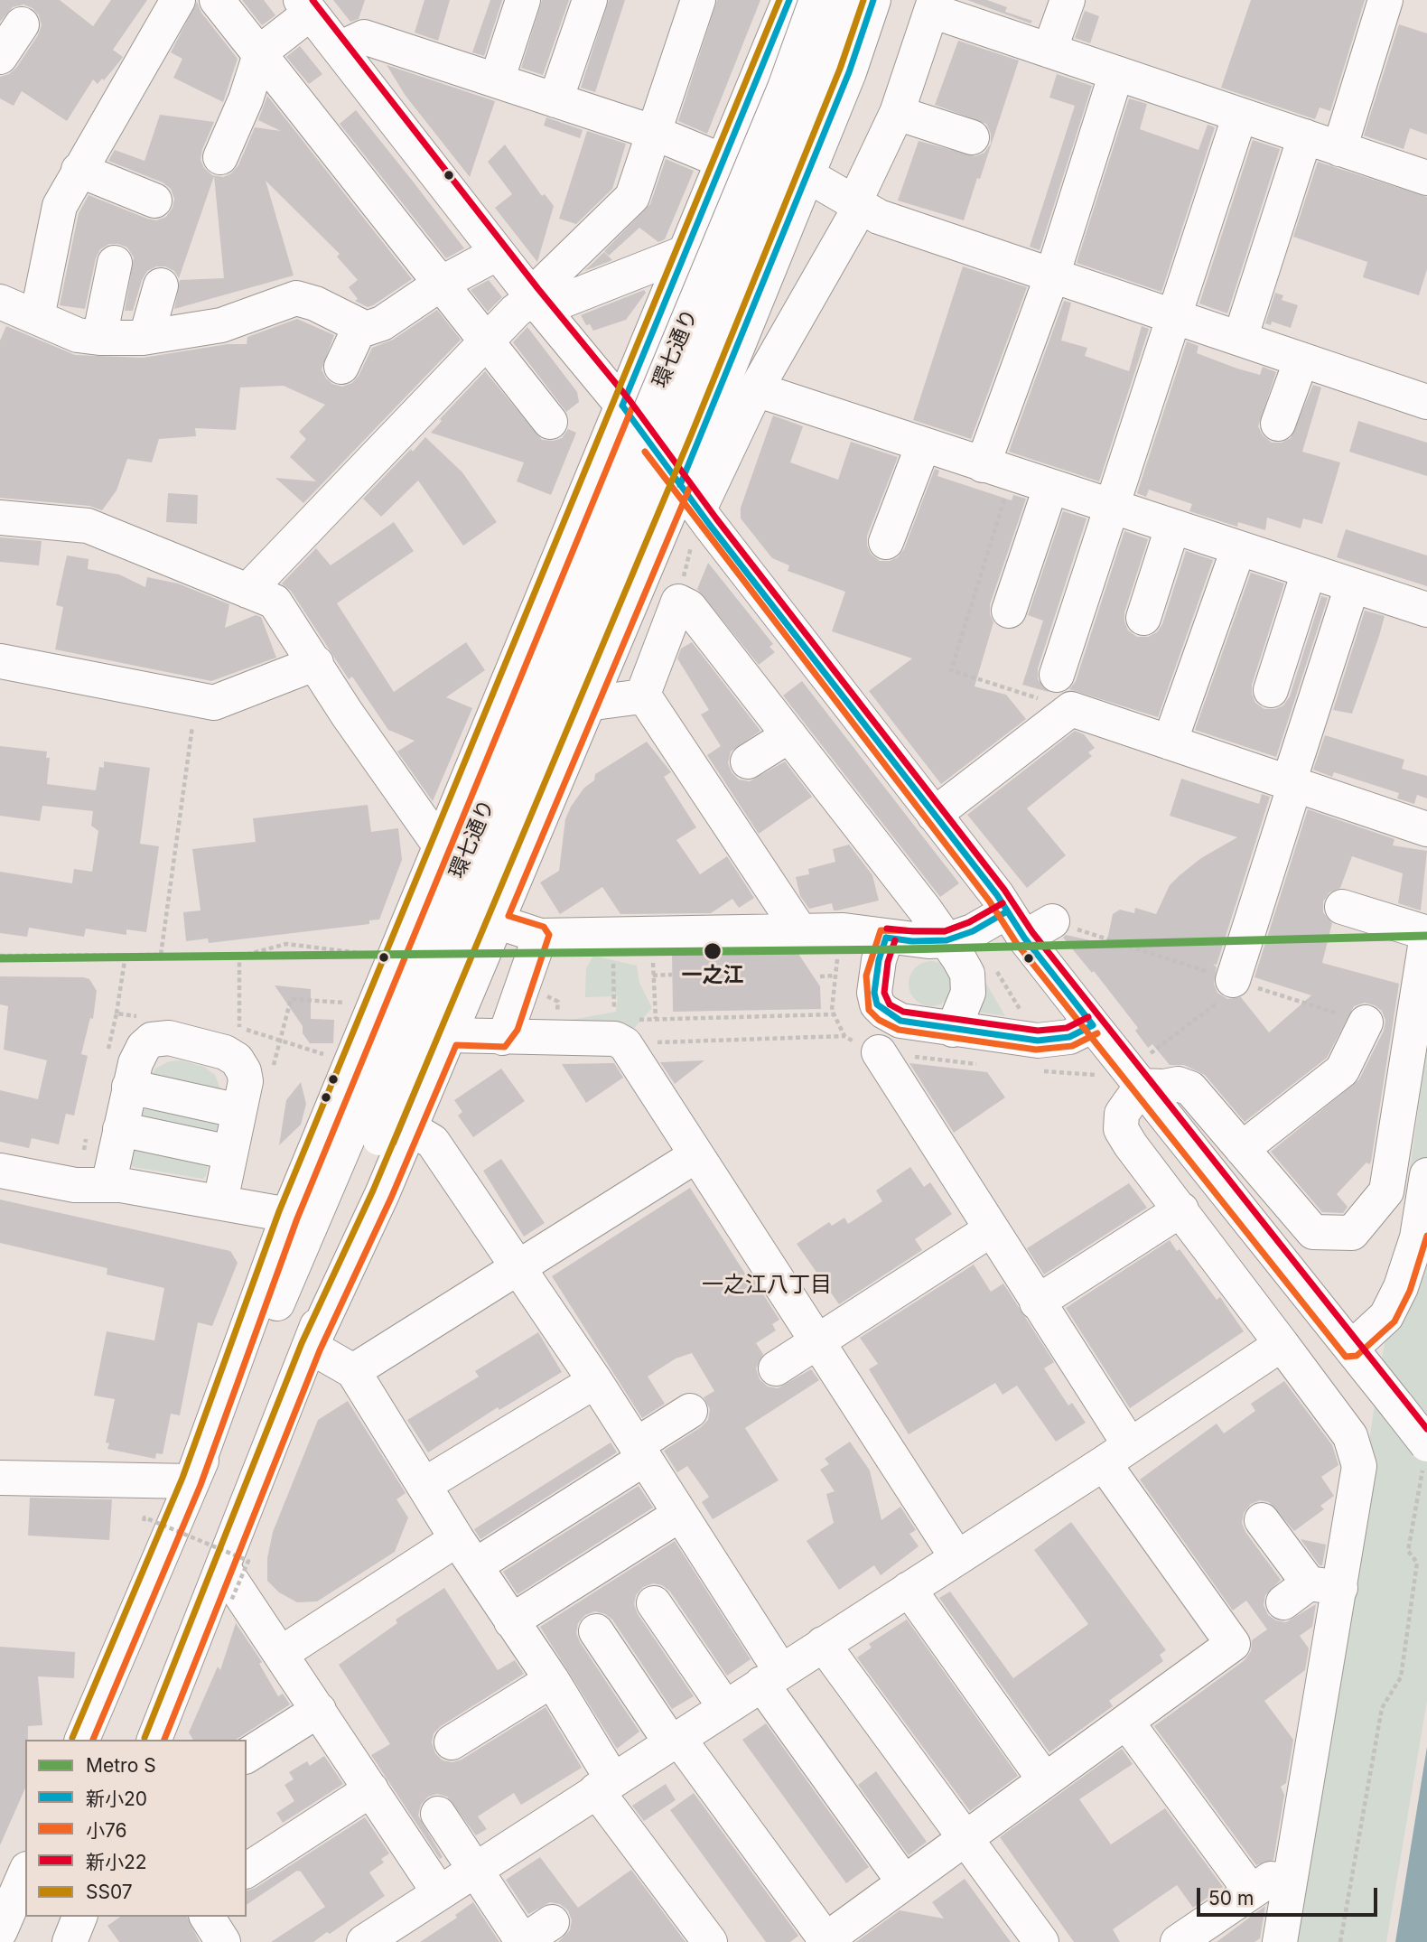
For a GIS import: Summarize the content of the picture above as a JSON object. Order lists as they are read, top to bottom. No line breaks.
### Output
{"streets":{"street":["環七通り"]},"districts":["一之江八丁目"],"places":["一之江"],"lines":["transit line 新小20","transit line 新小22","transit line SS07","transit line 小76","metro line S"],"legend":["Metro S","新小20","小76","新小22","SS07"],"scale_bar":"50 m"}
